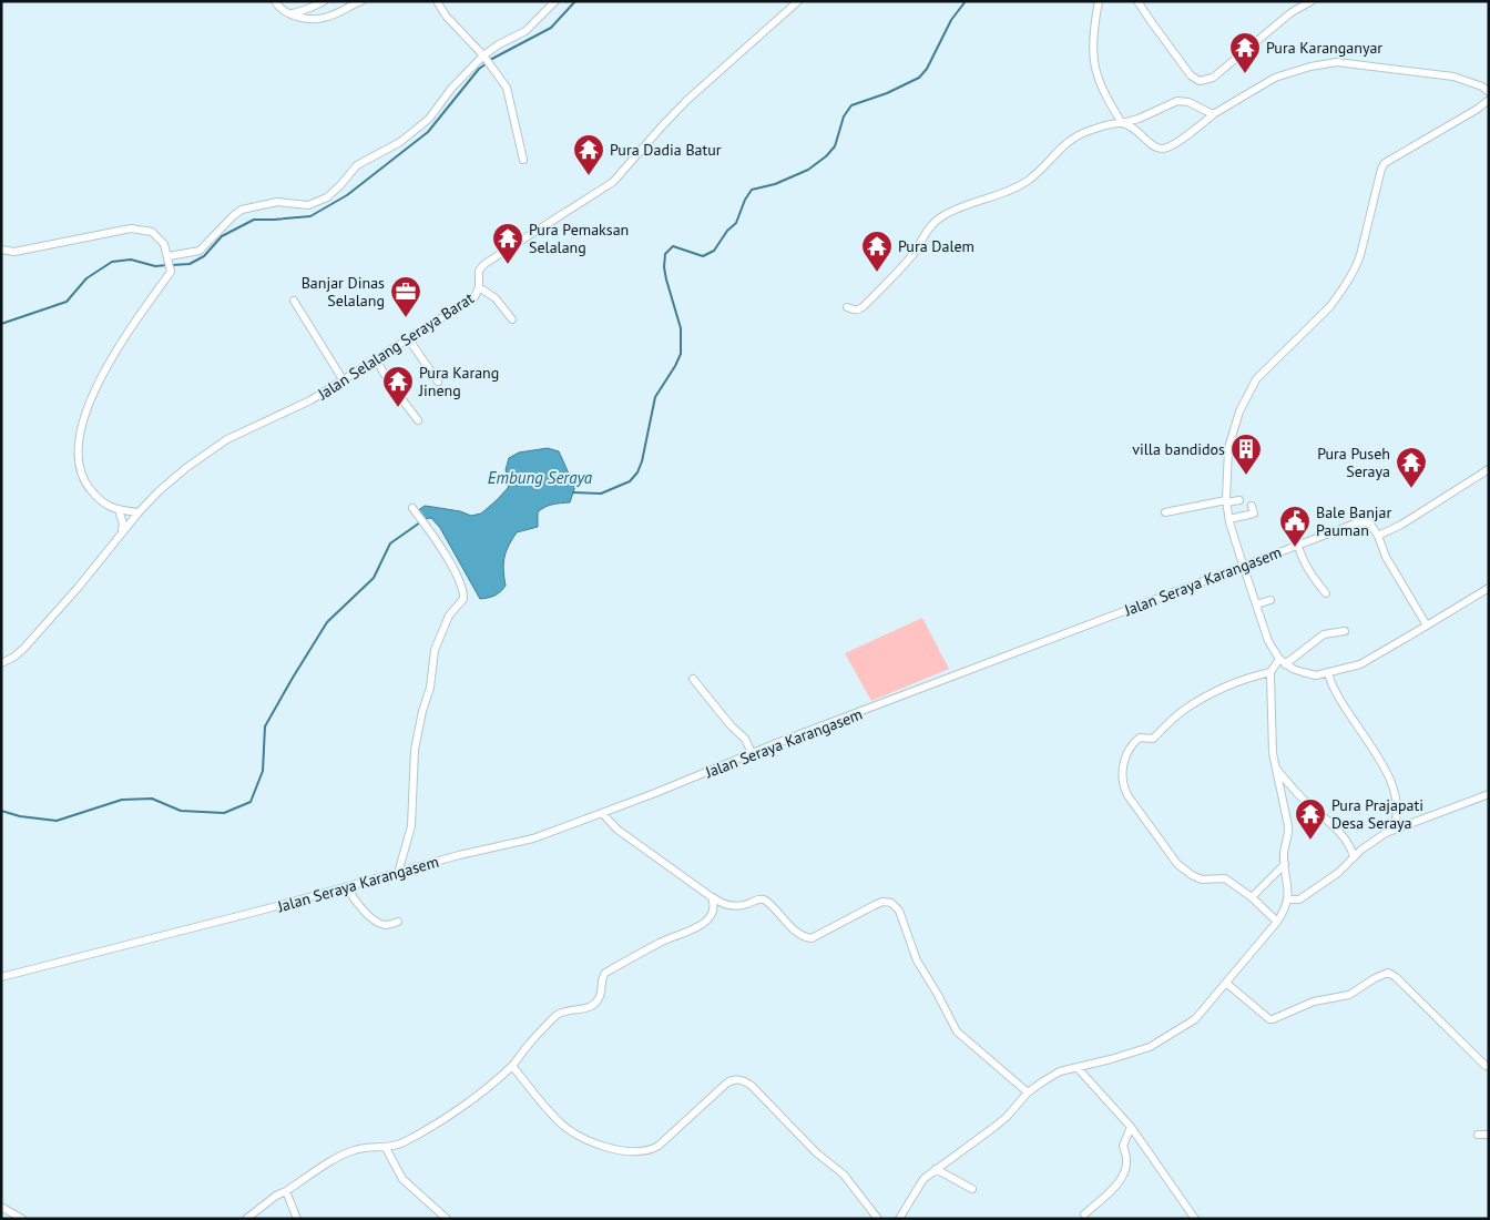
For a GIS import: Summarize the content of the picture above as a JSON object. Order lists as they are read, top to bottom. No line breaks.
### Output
{"streets":{"street":["Jalan Selalang Seraya Barat","Jalan Seraya Karangasem"]},"water":["Embung Seraya"],"places":{"temple":["Pura Karanganyar","Pura Dadia Batur","Pura Pemaksan Selalang","Pura Dalem","Pura Karang Jineng","Pura Puseh Seraya","Pura Prajapati Desa Seraya"],"office":["Banjar Dinas Selalang"],"building":["villa bandidos"],"public building":["Bale Banjar Pauman"]}}
